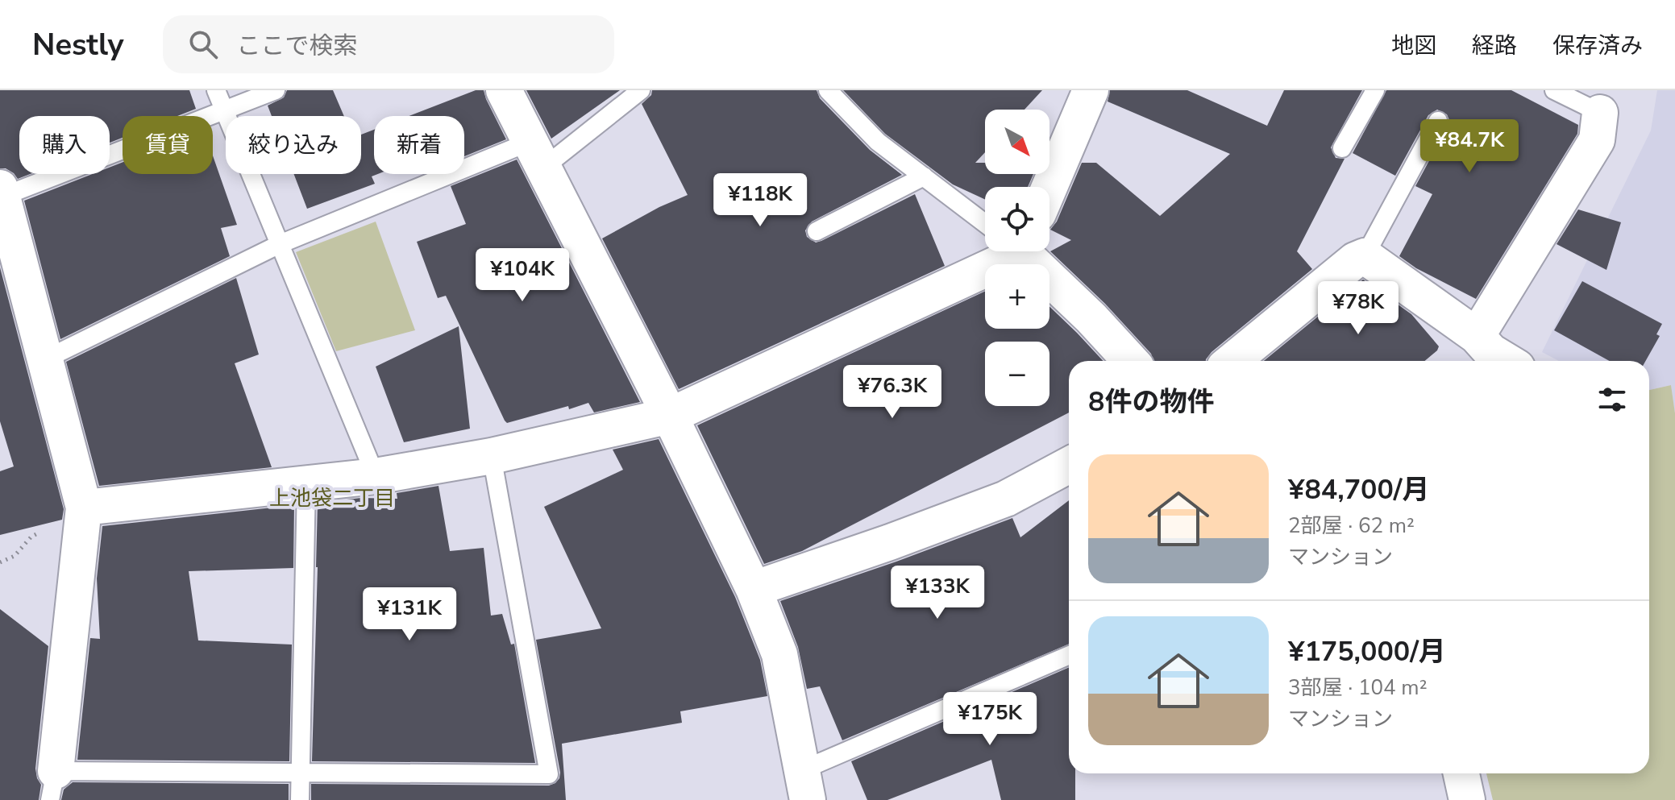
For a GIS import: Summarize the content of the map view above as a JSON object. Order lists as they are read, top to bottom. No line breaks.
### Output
{"districts":["上池袋二丁目"],"north":"bottom right","page":{"header":"Nestly","search":"ここで検索","nav":["地図","経路","保存済み"],"map_buttons":["+","−"],"chip":["購入","賃貸","絞り込み","新着"],"price":["¥84.7K","¥118K","¥104K","¥78K","¥76.3K","¥133K","¥131K","¥175K"],"heading":"8件の物件","list":[{"name":"¥84,700/月","note":"2部屋 · 62 m² · マンション"},{"name":"¥175,000/月","note":"3部屋 · 104 m² · マンション"}]}}
